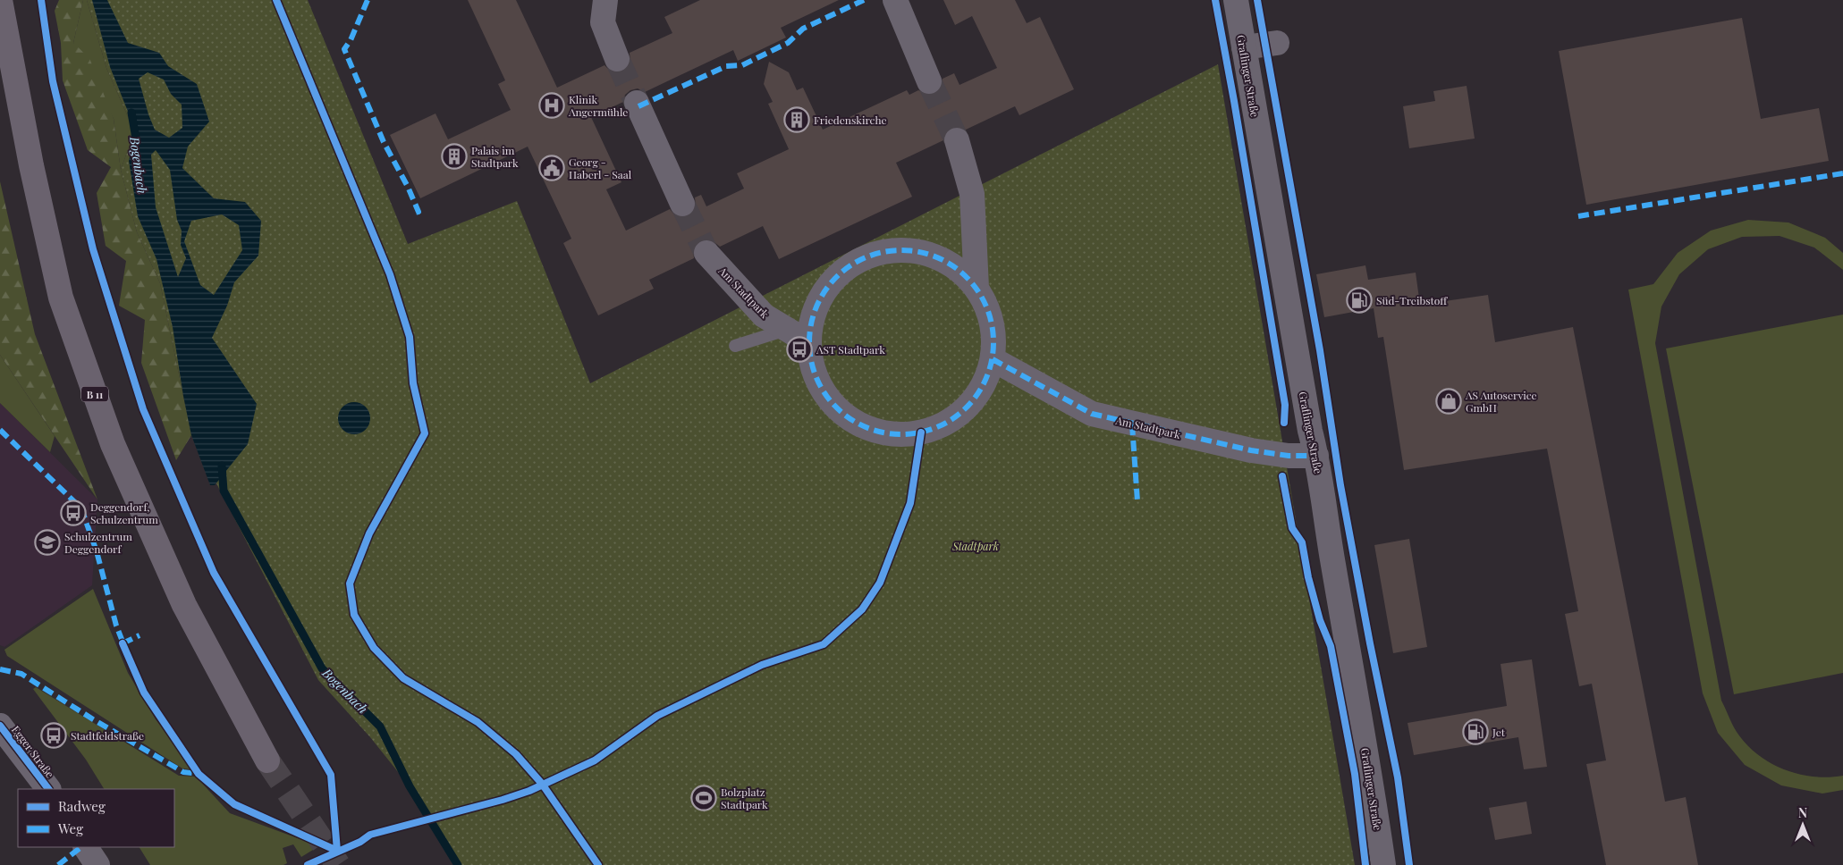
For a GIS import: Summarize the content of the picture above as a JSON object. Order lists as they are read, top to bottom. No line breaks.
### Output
{"streets":{"highway":["B 11"],"street":["Graflinger Straße","Am Stadtpark","Egger Straße"]},"crossings":[["Graflinger Straße","Am Stadtpark"]],"water":["Bogenbach"],"parks":["Stadtpark"],"places":{"hospital":["Klinik Angermühle"],"building":["Friedenskirche","Palais im Stadtpark"],"public building":["Georg - Haberl - Saal"],"fuel station":["Süd-Treibstoff","Jet"],"bus stop":["AST Stadtpark","Deggendorf, Schulzentrum","Stadtfeldstraße"],"shop":["AS Autoservice GmbH"],"school or university":["Schulzentrum Deggendorf"],"sports":["Bolzplatz Stadtpark"]},"legend":["Radweg","Weg"],"north":"top"}
